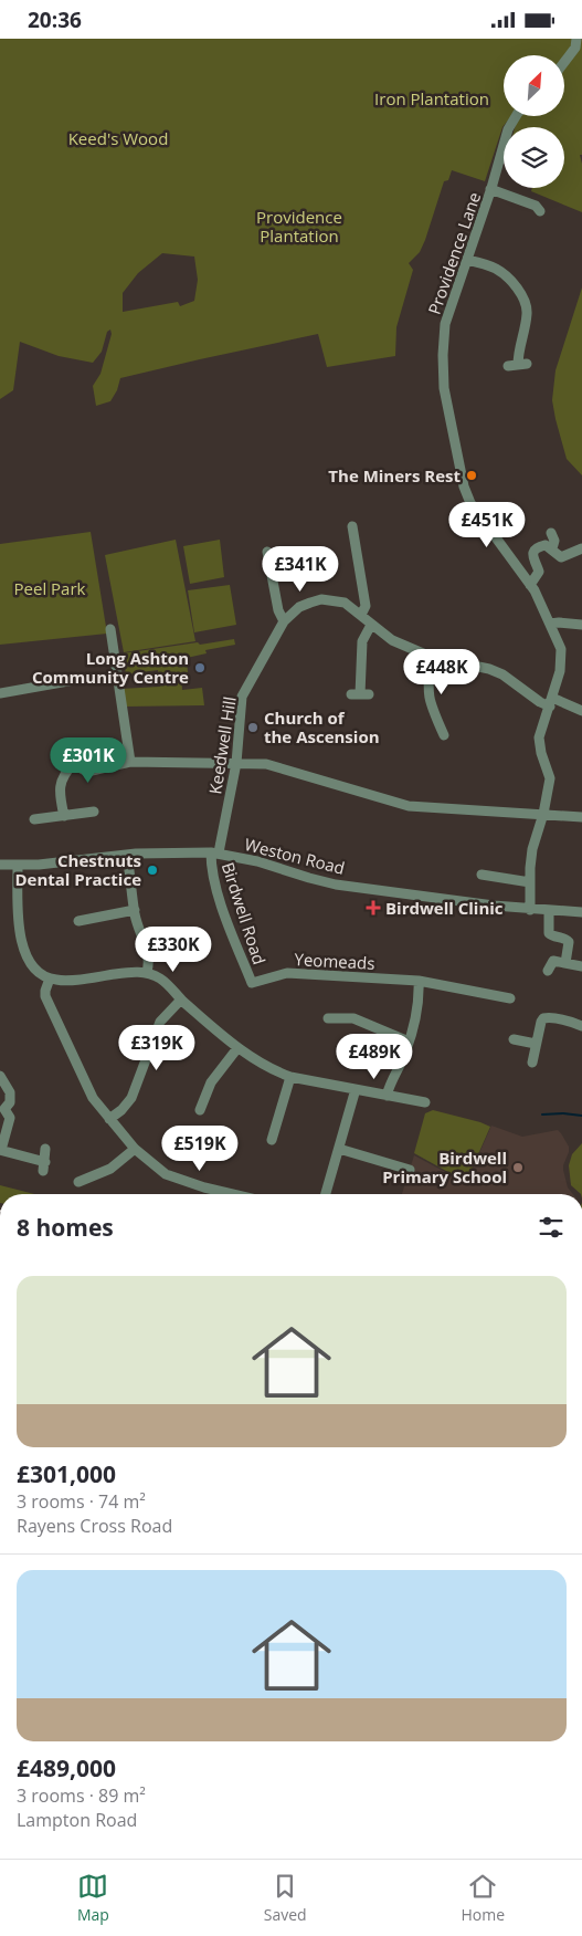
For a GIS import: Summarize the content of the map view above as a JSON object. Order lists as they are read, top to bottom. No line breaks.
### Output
{"streets":{"street":["Providence Lane","Keedwell Hill","Weston Road","Birdwell Road","Yeomeads"]},"crossings":[["Providence Lane","Keedwell Hill"],["Providence Lane","Weston Road"],["Keedwell Hill","Weston Road"],["Keedwell Hill","Birdwell Road"],["Weston Road","Birdwell Road"],["Birdwell Road","Yeomeads"]],"parks":["Iron Plantation","Keed's Wood","Providence Plantation","Peel Park"],"places":{"other":["The Miners Rest","Long Ashton Community Centre","Church of the Ascension","Chestnuts Dental Practice","Birdwell Primary School"],"health":["Birdwell Clinic"]},"north":"top right","page":{"status":"20:36","price":["£451K","£341K","£448K","£301K","£330K","£319K","£489K","£519K"],"heading":"8 homes","list":[{"name":"£301,000","note":"3 rooms · 74 m² · Rayens Cross Road"},{"name":"£489,000","note":"3 rooms · 89 m² · Lampton Road"}],"tabs":["Map","Saved","Home"]}}
